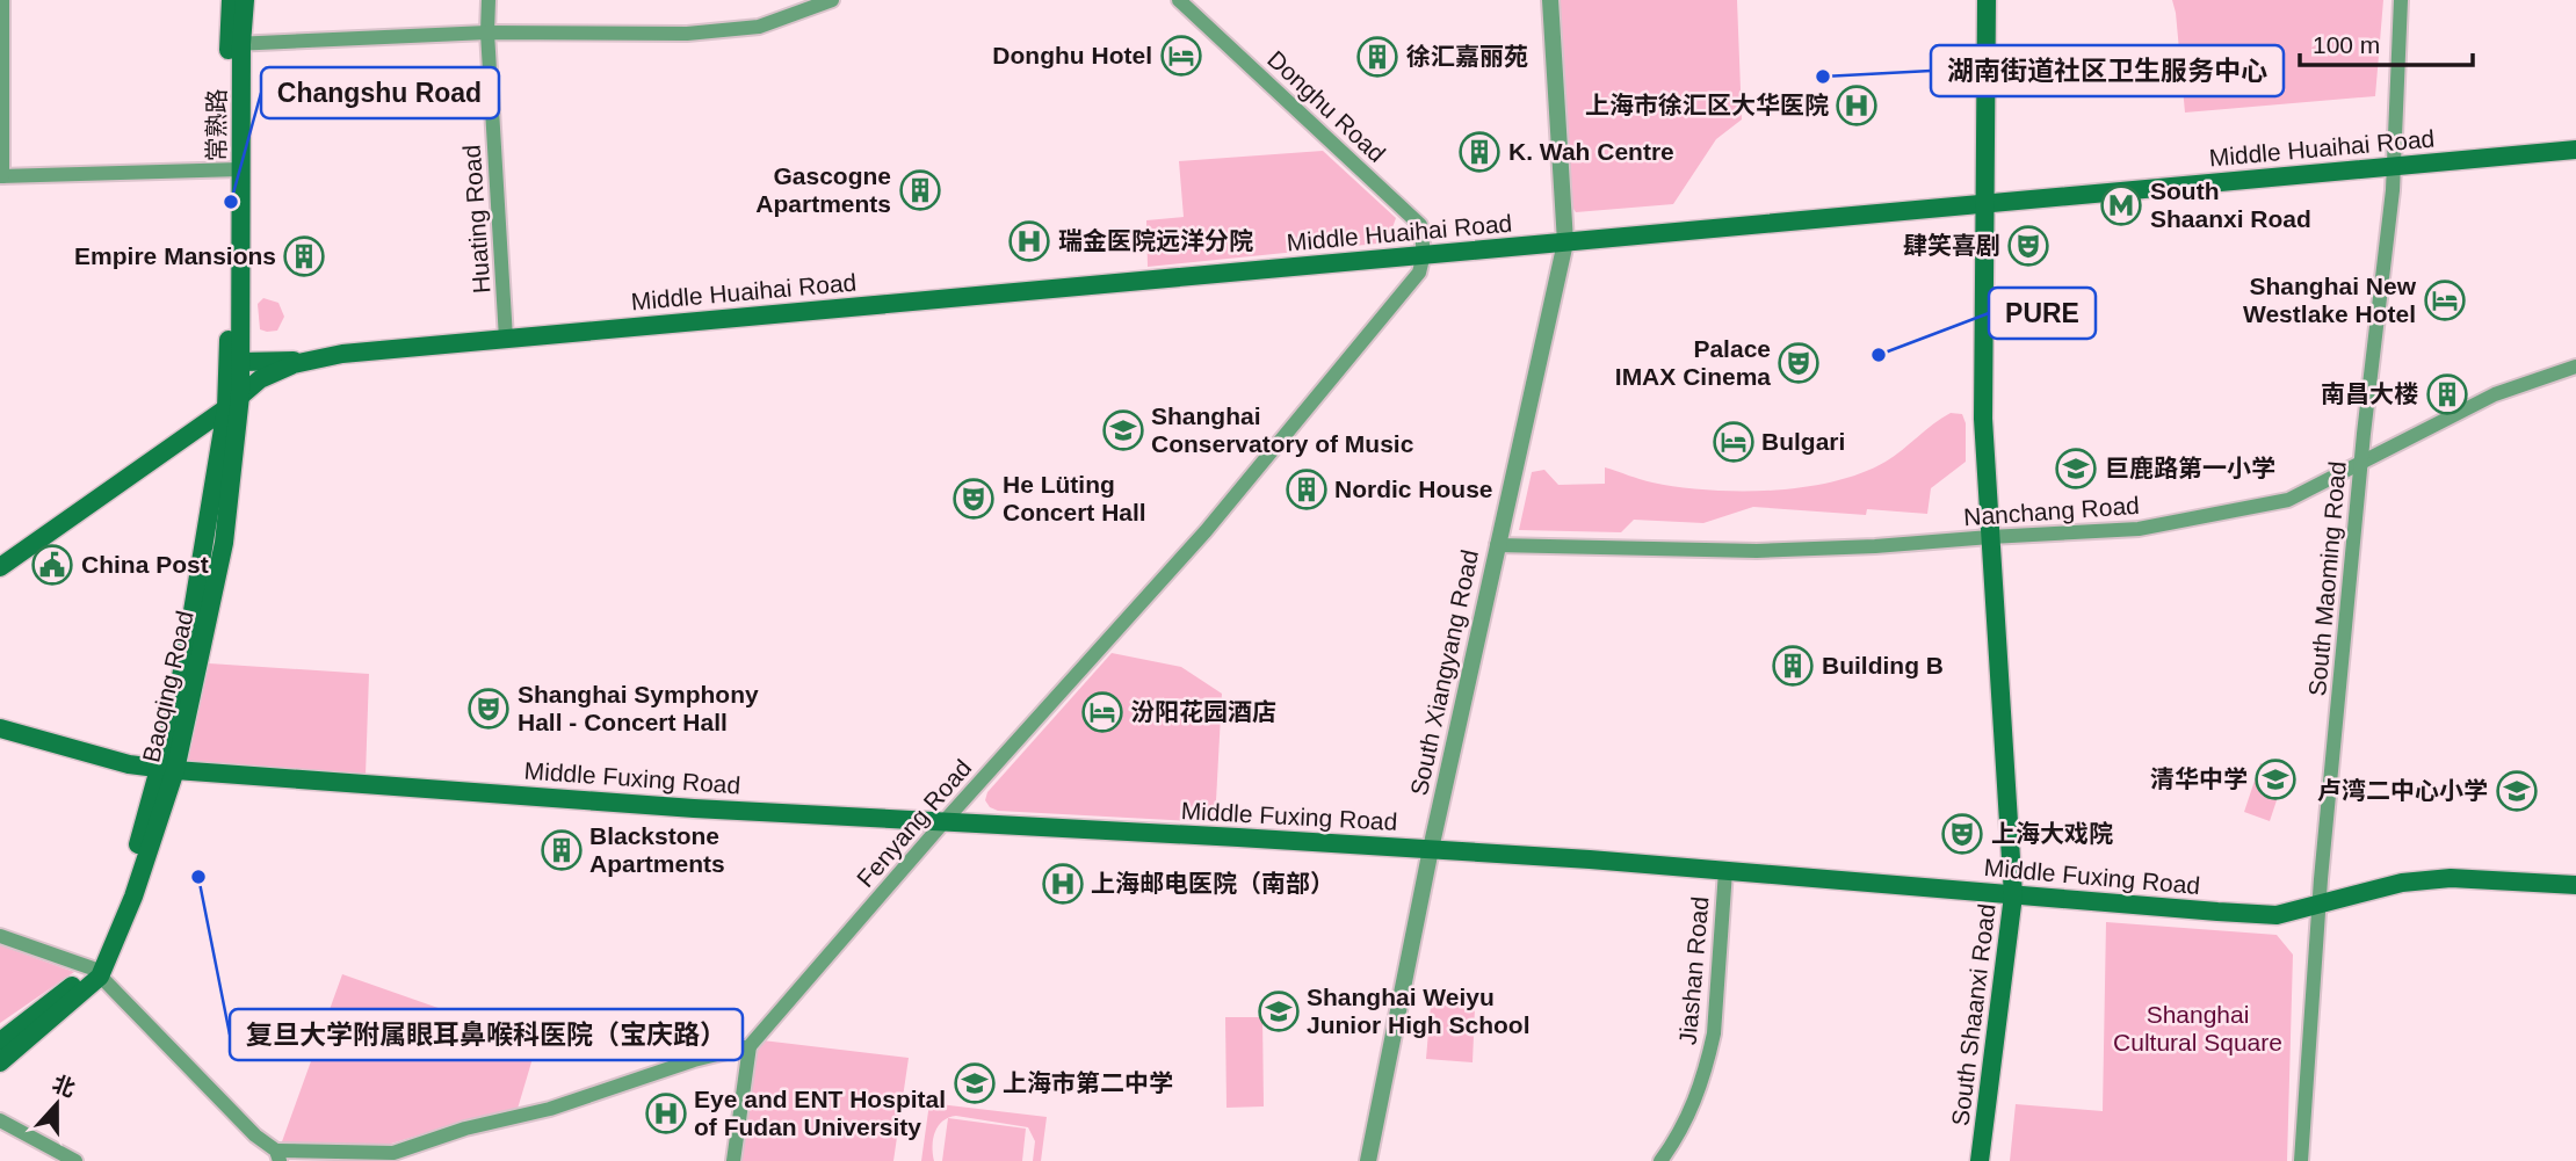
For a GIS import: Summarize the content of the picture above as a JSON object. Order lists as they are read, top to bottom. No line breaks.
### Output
{"streets":{"main road":["常熟路","Middle Huaihai Road","Baoqing Road","Middle Fuxing Road","South Shaanxi Road"],"street":["Donghu Road","Huating Road","Nanchang Road","South Maoming Road","South Xiangyang Road","Fenyang Road","Jiashan Road"]},"crossings":[["Donghu Road","Middle Huaihai Road"],["Donghu Road","Fenyang Road"],["常熟路","Middle Huaihai Road"],["常熟路","Baoqing Road"],["Middle Huaihai Road","Huating Road"],["Middle Huaihai Road","South Maoming Road"],["Middle Huaihai Road","South Xiangyang Road"],["Middle Huaihai Road","Baoqing Road"],["Middle Huaihai Road","Fenyang Road"],["Middle Huaihai Road","South Shaanxi Road"],["Nanchang Road","South Maoming Road"],["Nanchang Road","South Xiangyang Road"],["Nanchang Road","South Shaanxi Road"],["South Maoming Road","Middle Fuxing Road"],["South Xiangyang Road","Middle Fuxing Road"],["Baoqing Road","Middle Fuxing Road"],["Middle Fuxing Road","Fenyang Road"],["Middle Fuxing Road","Jiashan Road"],["Middle Fuxing Road","South Shaanxi Road"]],"parks":["Shanghai Cultural Square"],"places":{"hotel":["Donghu Hotel","Shanghai New Westlake Hotel","Bulgari","汾阳花园酒店"],"building":["徐汇嘉丽苑","K. Wah Centre","Gascogne Apartments","Empire Mansions","南昌大楼","Nordic House","Building B","Blackstone Apartments"],"other":["湖南街道社区卫生服务中心","Changshu Road","PURE","复旦大学附属眼耳鼻喉科医院（宝庆路）"],"hospital":["上海市徐汇区大华医院","瑞金医院远洋分院","上海邮电医院（南部）","Eye and ENT Hospital of Fudan University"],"metro station":["South Shaanxi Road"],"theatre":["肆笑喜剧","Palace IMAX Cinema","He Lüting Concert Hall","Shanghai Symphony Hall - Concert Hall","上海大戏院"],"school or university":["Shanghai Conservatory of Music","巨鹿路第一小学","清华中学","卢湾二中心小学","Shanghai Weiyu Junior High School","上海市第二中学"],"public building":["China Post"]},"scale_bar":"100 m","north":"top"}
